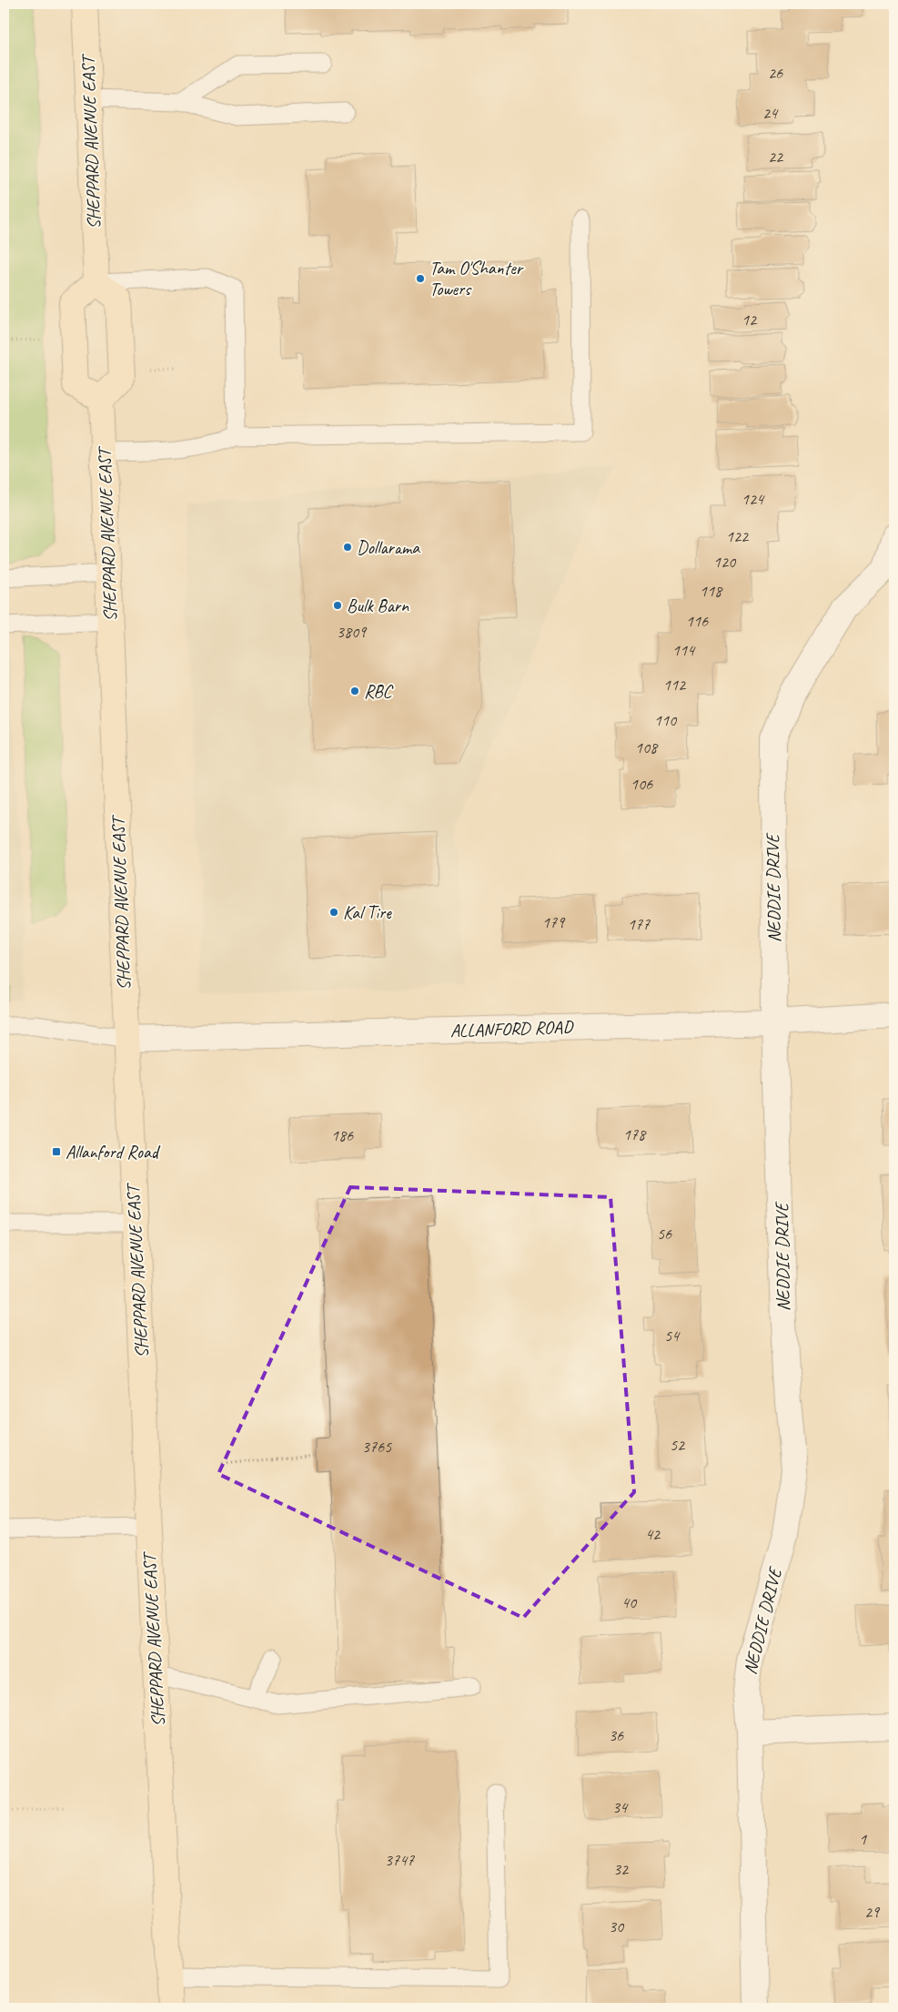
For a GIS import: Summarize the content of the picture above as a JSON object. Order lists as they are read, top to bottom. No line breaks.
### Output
{"streets":{"main road":["SHEPPARD AVENUE EAST"],"street":["NEDDIE DRIVE","ALLANFORD ROAD"]},"crossings":[["SHEPPARD AVENUE EAST","ALLANFORD ROAD"],["NEDDIE DRIVE","ALLANFORD ROAD"]],"places":{"other":["Tam O'Shanter Towers","Dollarama","Bulk Barn","RBC","Kal Tire"],"transit":["Allanford Road"]},"house_numbers":["26","24","22","12","124","122","120","118","116","3809","114","112","110","108","106","179","177","178","186","56","54","52","3765","42","40","36","34","1","3747","32","29","30"]}
